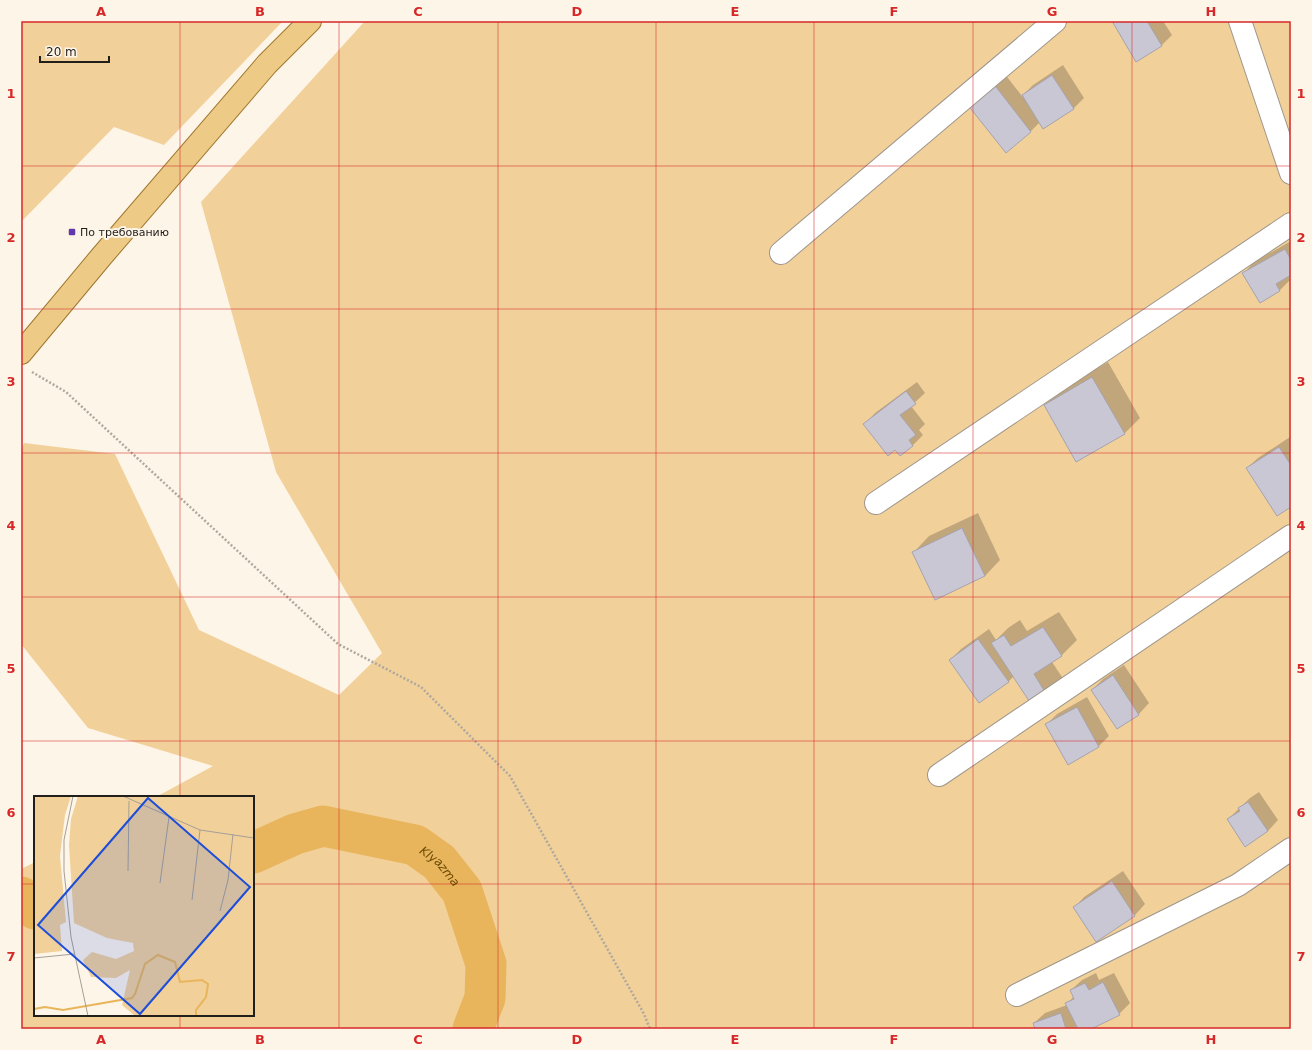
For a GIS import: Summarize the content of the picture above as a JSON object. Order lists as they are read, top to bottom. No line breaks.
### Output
{"water":["Klyazma"],"places":{"transit":["По требованию"]},"scale_bar":"20 m","grid":{"columns":["A","B","C","D","E","F","G","H"],"rows":["1","2","3","4","5","6","7"]}}
